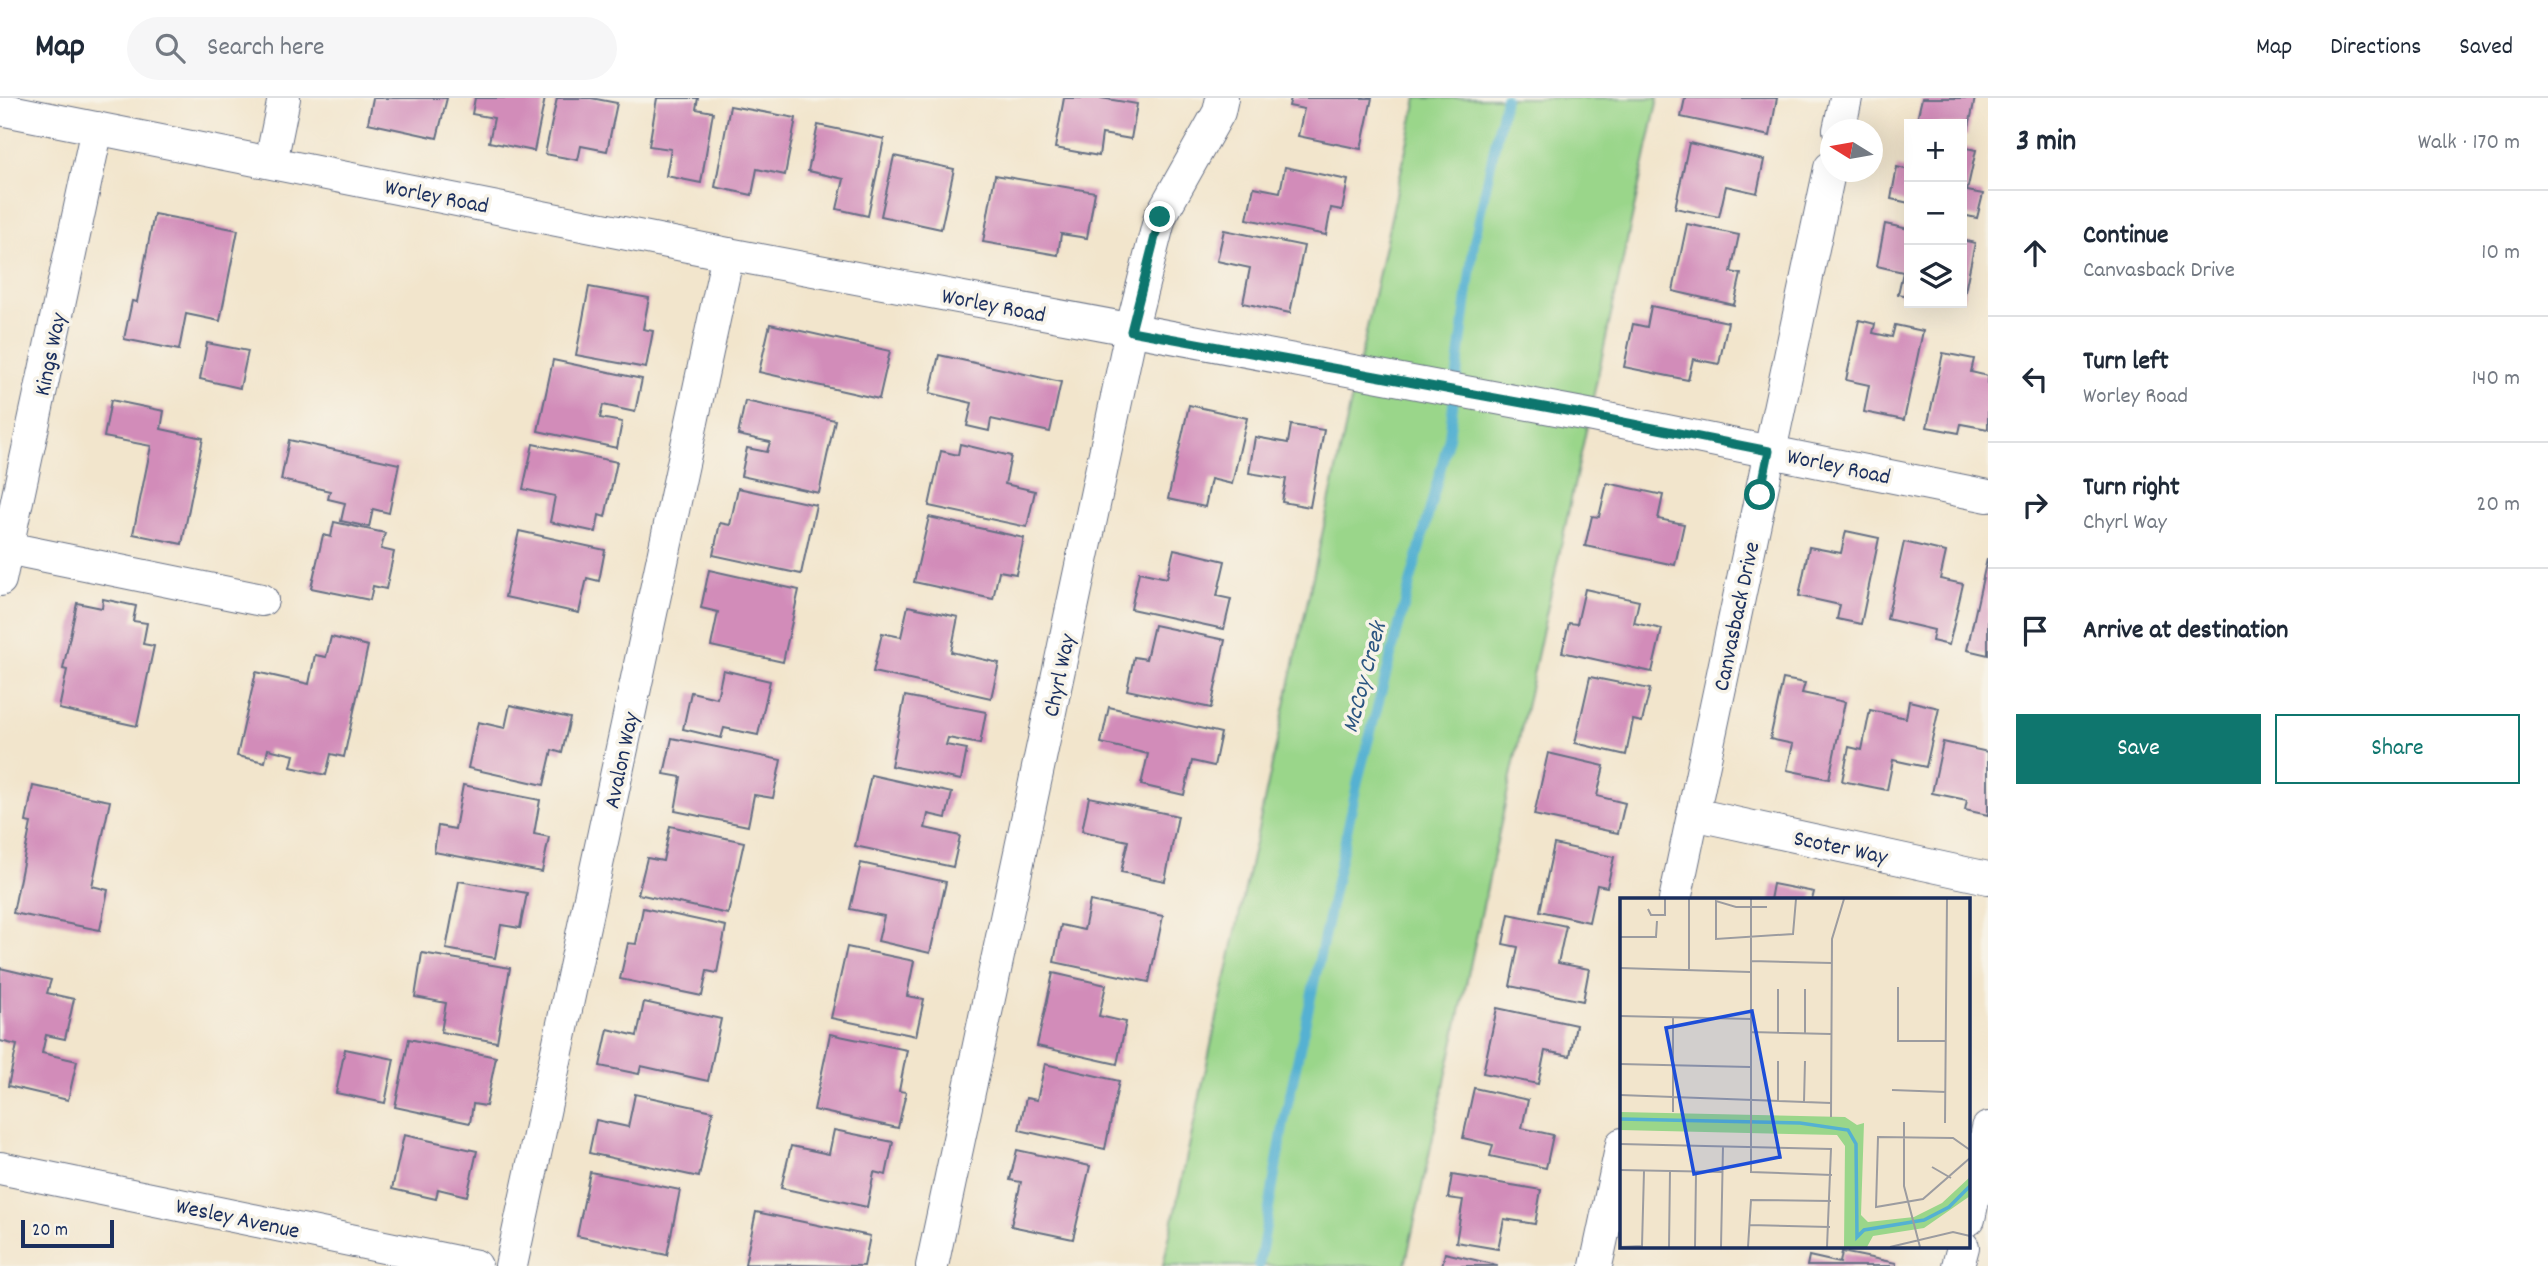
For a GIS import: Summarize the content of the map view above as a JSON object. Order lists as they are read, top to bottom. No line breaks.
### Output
{"streets":{"street":["Worley Road","Kings Way","Canvasback Drive","Chyrl Way","Avalon Way","Scoter Way","Wesley Avenue"]},"crossings":[["Worley Road","Kings Way"],["Worley Road","Canvasback Drive"],["Worley Road","Chyrl Way"],["Worley Road","Avalon Way"],["Canvasback Drive","Scoter Way"]],"water":["McCoy Creek"],"scale_bar":"20 m","north":"left","page":{"header":"Map","search":"Search here","nav":["Map","Directions","Saved"],"heading":["3 min","Walk · 170 m"],"map_buttons":["+","−"],"list":[["Continue","Canvasback Drive","10 m"],["Turn left","Worley Road","140 m"],["Turn right","Chyrl Way","20 m"],"Arrive at destination"],"buttons":["Save","Share"],"scale":"20 m"}}
